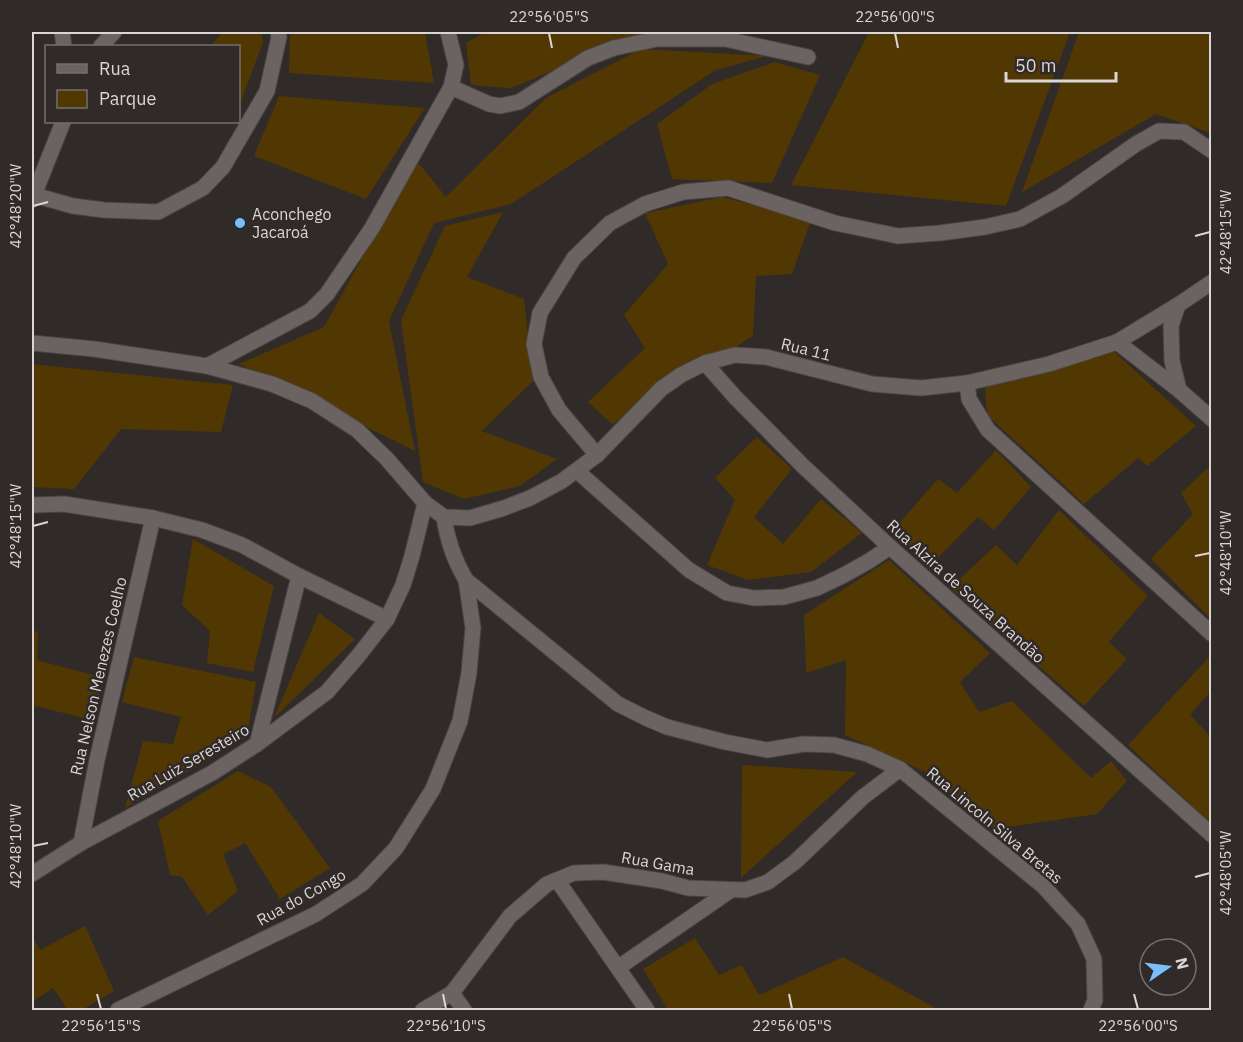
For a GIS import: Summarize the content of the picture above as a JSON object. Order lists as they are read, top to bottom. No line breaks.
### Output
{"streets":{"street":["Rua 11","Rua Alzira de Souza Brandão","Rua Nelson Menezes Coelho","Rua Luiz Seresteiro","Rua Lincoln Silva Bretas","Rua Gama","Rua do Congo"]},"crossings":[["Rua 11","Rua Alzira de Souza Brandão"],["Rua Nelson Menezes Coelho","Rua Luiz Seresteiro"],["Rua Lincoln Silva Bretas","Rua Gama"],["Rua Lincoln Silva Bretas","Rua do Congo"]],"places":["Aconchego Jacaroá"],"legend":["Rua","Parque"],"scale_bar":"50 m","north":"right","coordinates":["22°56'05\"S","22°56'00\"S","42°48'20\"W","42°48'15\"W","42°48'10\"W","42°48'05\"W","22°56'15\"S","22°56'10\"S"]}
